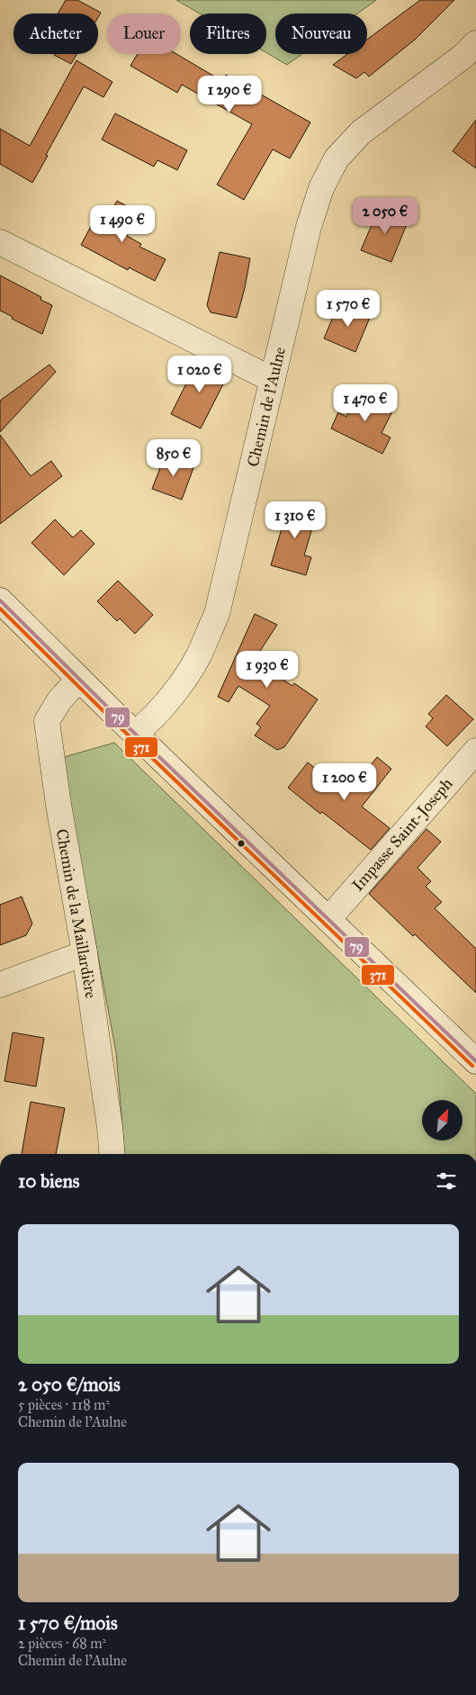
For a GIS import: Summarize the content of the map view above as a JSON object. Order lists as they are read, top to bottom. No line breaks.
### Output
{"streets":{"street":["Chemin de l'Aulne","Impasse Saint-Joseph","Chemin de la Maillardière"]},"lines":["transit line 79","transit line 371"],"north":"top right","page":{"chip":["Acheter","Louer","Filtres","Nouveau"],"price":["1 290 €","2 050 €","1 490 €","1 570 €","1 020 €","1 470 €","850 €","1 310 €","1 930 €","1 200 €"],"heading":"10 biens","list":[{"name":"2 050 €/mois","note":"5 pièces · 118 m² · Chemin de l'Aulne"},{"name":"1 570 €/mois","note":"2 pièces · 68 m² · Chemin de l'Aulne"}]}}
